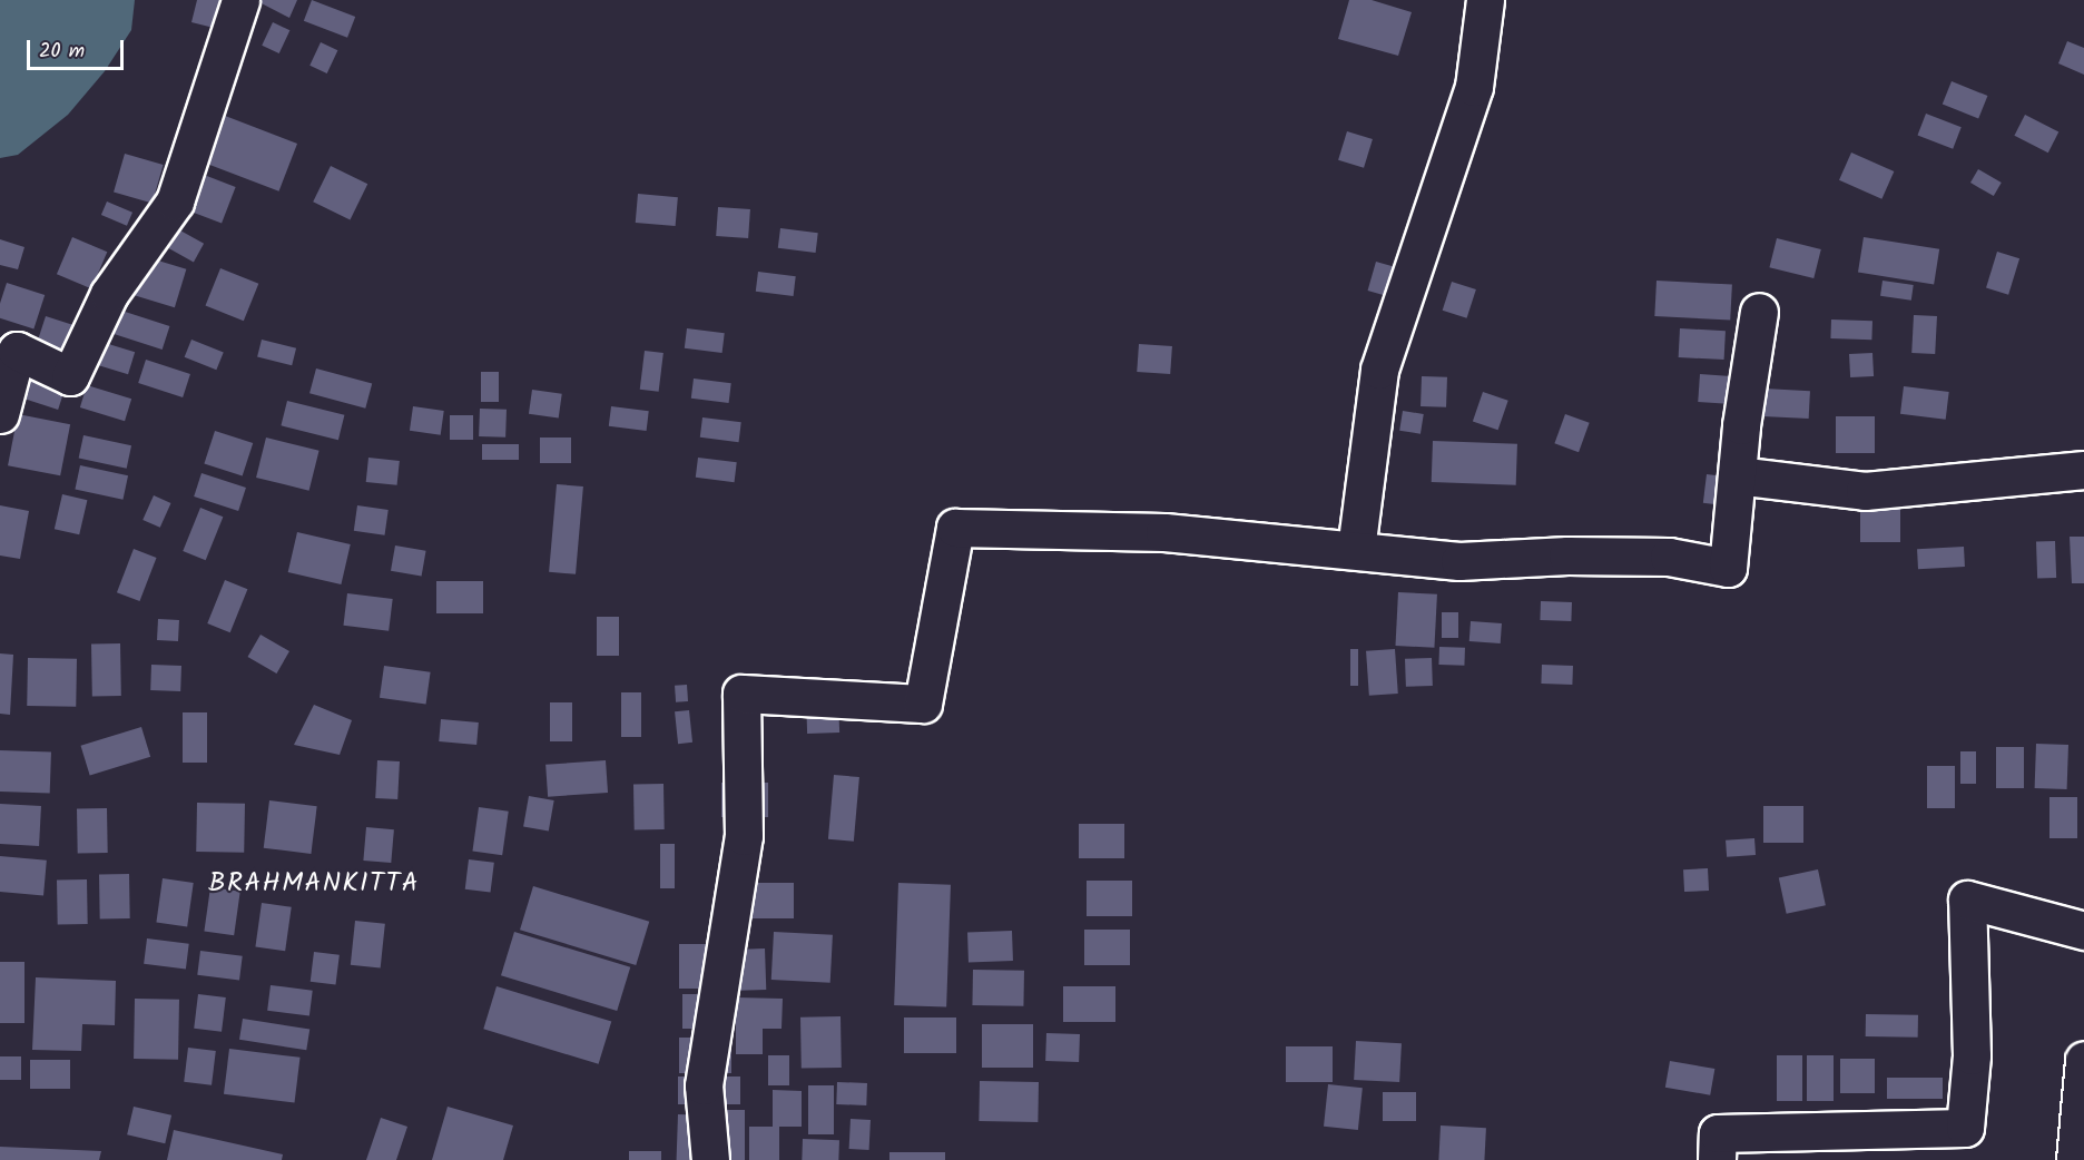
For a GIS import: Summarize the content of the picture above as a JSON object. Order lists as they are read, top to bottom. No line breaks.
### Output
{"districts":["BRAHMANKITTA"],"scale_bar":"20 m"}
